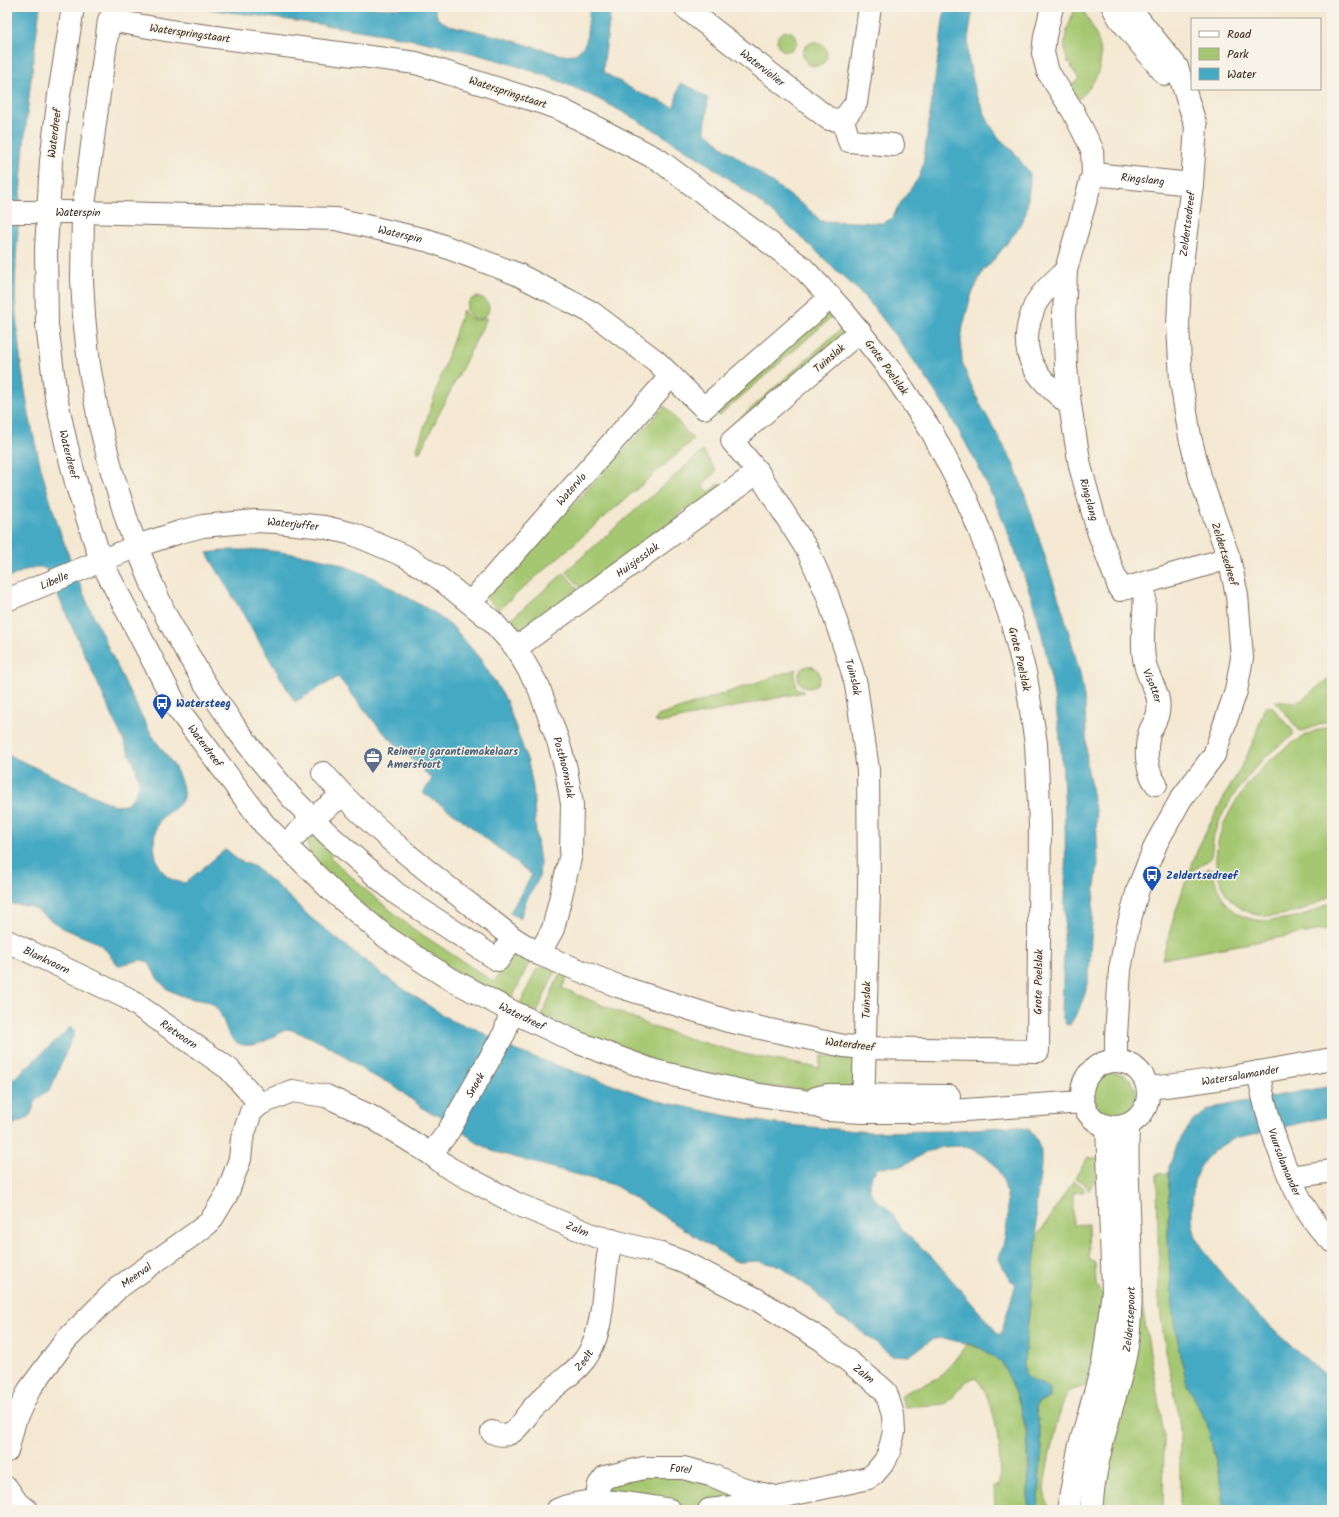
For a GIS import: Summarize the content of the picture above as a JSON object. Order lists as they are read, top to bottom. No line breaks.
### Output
{"streets":{"street":["Waterspringstaart","Waterviolier","Waterdreef","Ringslang","Waterspin","Zeldertsedreef","Tuinslak","Grote Poelslak","Watervlo","Waterjuffer","Huisjesslak","Libelle","Visotter","Posthoornslak","Blankvoorn","Rietvoorn","Watersalamander","Snoek","Vuursalamander","Zalm","Meerval","Zeldertsepoort","Zeelt","Forel"]},"crossings":[["Waterspringstaart","Waterspin"],["Waterspringstaart","Grote Poelslak"],["Waterdreef","Waterspin"],["Waterdreef","Zeldertsedreef"],["Waterdreef","Tuinslak"],["Waterdreef","Grote Poelslak"],["Waterdreef","Waterjuffer"],["Waterdreef","Libelle"],["Waterdreef","Posthoornslak"],["Waterdreef","Watersalamander"],["Waterdreef","Snoek"],["Waterdreef","Zeldertsepoort"],["Ringslang","Zeldertsedreef"],["Ringslang","Visotter"],["Waterspin","Grote Poelslak"],["Waterspin","Watervlo"],["Zeldertsedreef","Watersalamander"],["Zeldertsedreef","Zeldertsepoort"],["Tuinslak","Grote Poelslak"],["Tuinslak","Huisjesslak"],["Watervlo","Waterjuffer"],["Watervlo","Posthoornslak"],["Waterjuffer","Libelle"],["Waterjuffer","Posthoornslak"],["Huisjesslak","Posthoornslak"],["Blankvoorn","Rietvoorn"],["Rietvoorn","Zalm"],["Rietvoorn","Meerval"],["Watersalamander","Vuursalamander"],["Watersalamander","Zeldertsepoort"],["Snoek","Zalm"],["Zalm","Meerval"],["Zalm","Zeelt"],["Zalm","Forel"]],"places":{"bus stop":["Watersteeg","Zeldertsedreef"],"office":["Reinerie garantiemakelaars Amersfoort"]},"legend":["Road","Park","Water"]}
